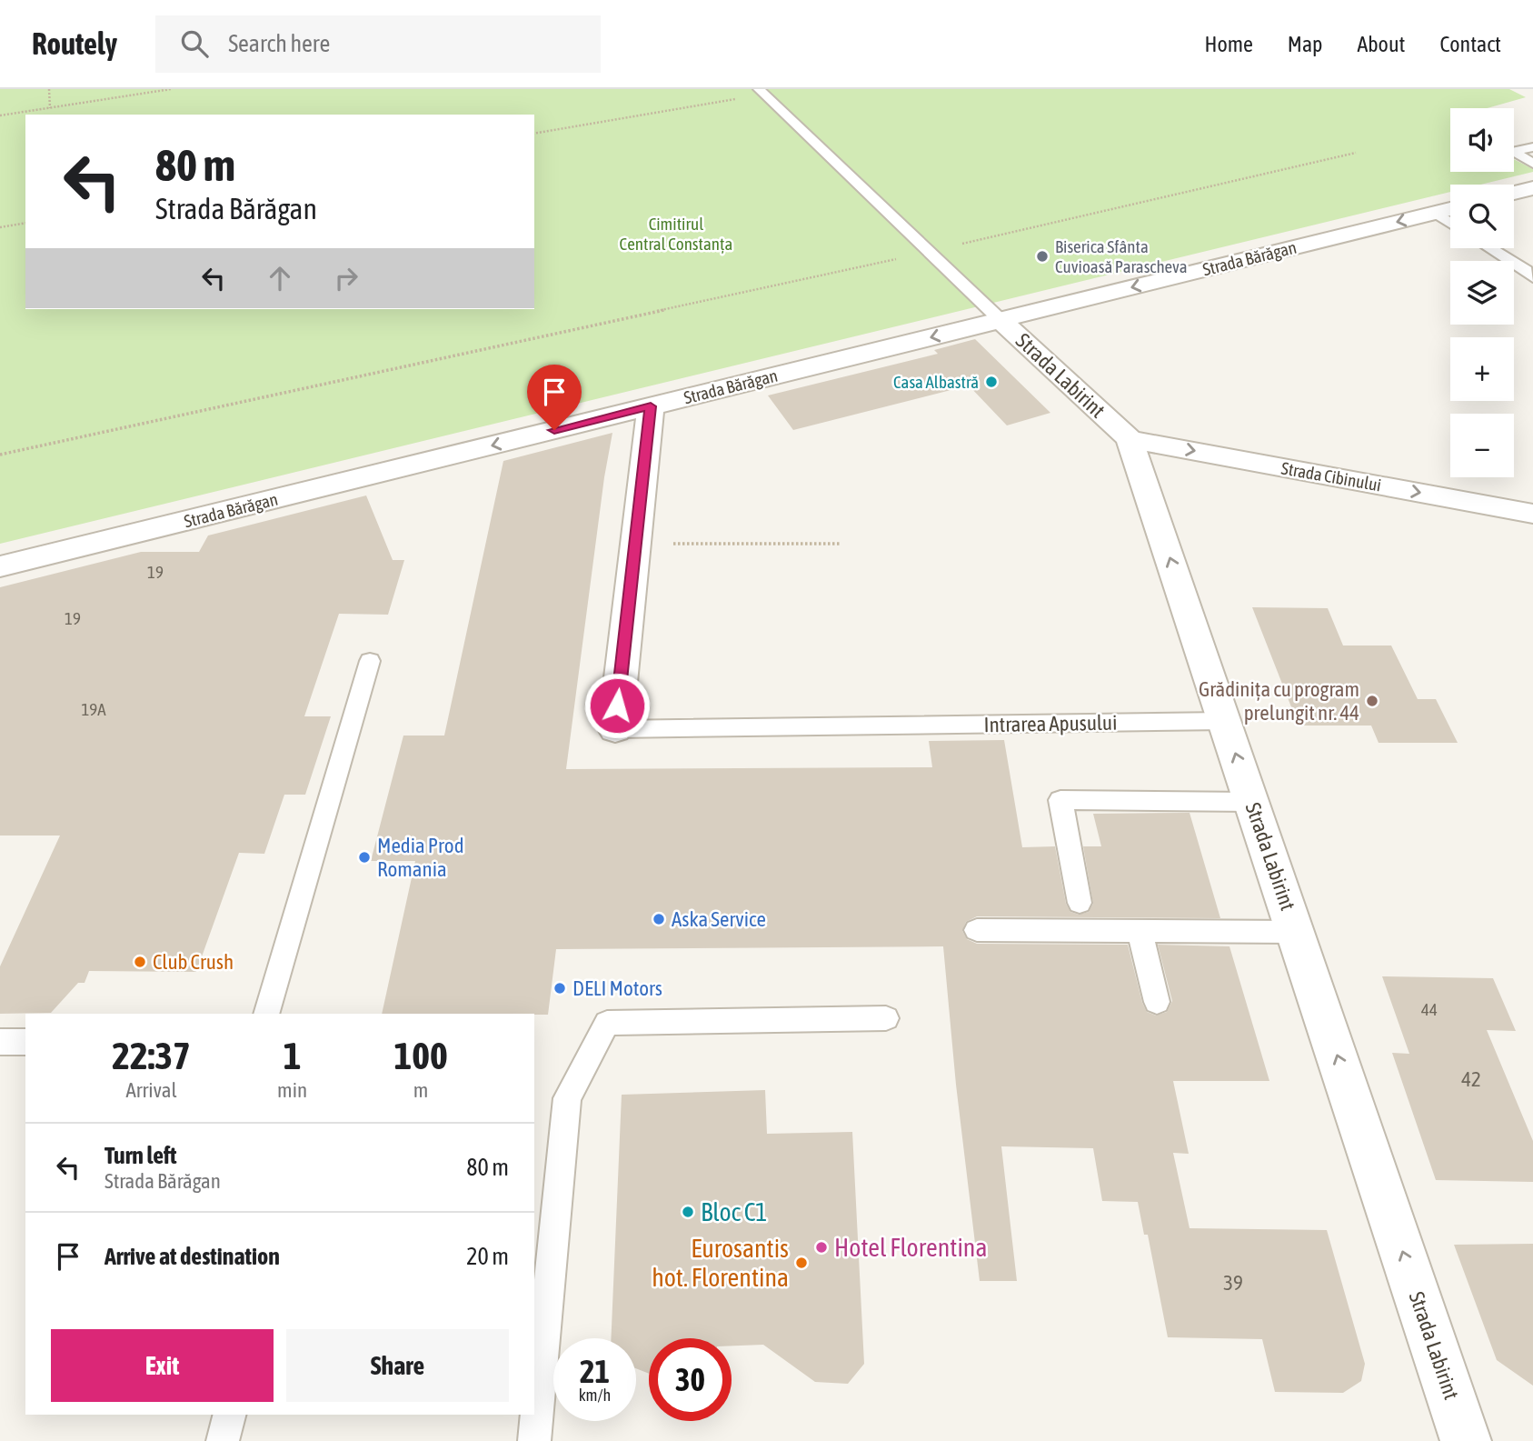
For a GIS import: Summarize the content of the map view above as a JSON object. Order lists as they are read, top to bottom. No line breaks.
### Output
{"streets":{"street":["Strada Bărăgan","Strada Labirint","Strada Cibinului"],"lane":["Intrarea Apusului"]},"crossings":[["Strada Bărăgan","Strada Labirint"],["Strada Labirint","Strada Cibinului"],["Strada Labirint","Intrarea Apusului"]],"one_way":["Strada Bărăgan","Strada Labirint","Strada Cibinului"],"parks":["Cimitirul Central Constanța"],"places":["Biserica Sfânta Cuvioasă Parascheva","Casa Albastră","Grădinița cu program prelungit nr. 44","Media Prod Romania","Aska Service","Club Crush","DELI Motors","Bloc C1","Hotel Florentina","Eurosantis hot. Florentina"],"house_numbers":["19","19","19A","44","42","39"],"page":{"header":"Routely","search":"Search here","nav":["Home","Map","About","Contact"],"map_buttons":["+","−"],"turn":["80 m","Strada Bărăgan"],"eta":["22:37","Arrival","1","min","100","m"],"list":[{"name":"Turn left","note":"Strada Bărăgan","value":"80 m"},{"name":"Arrive at destination","value":"20 m"}],"buttons":["Exit","Share"],"speed":"21 km/h","limit":"30"}}
